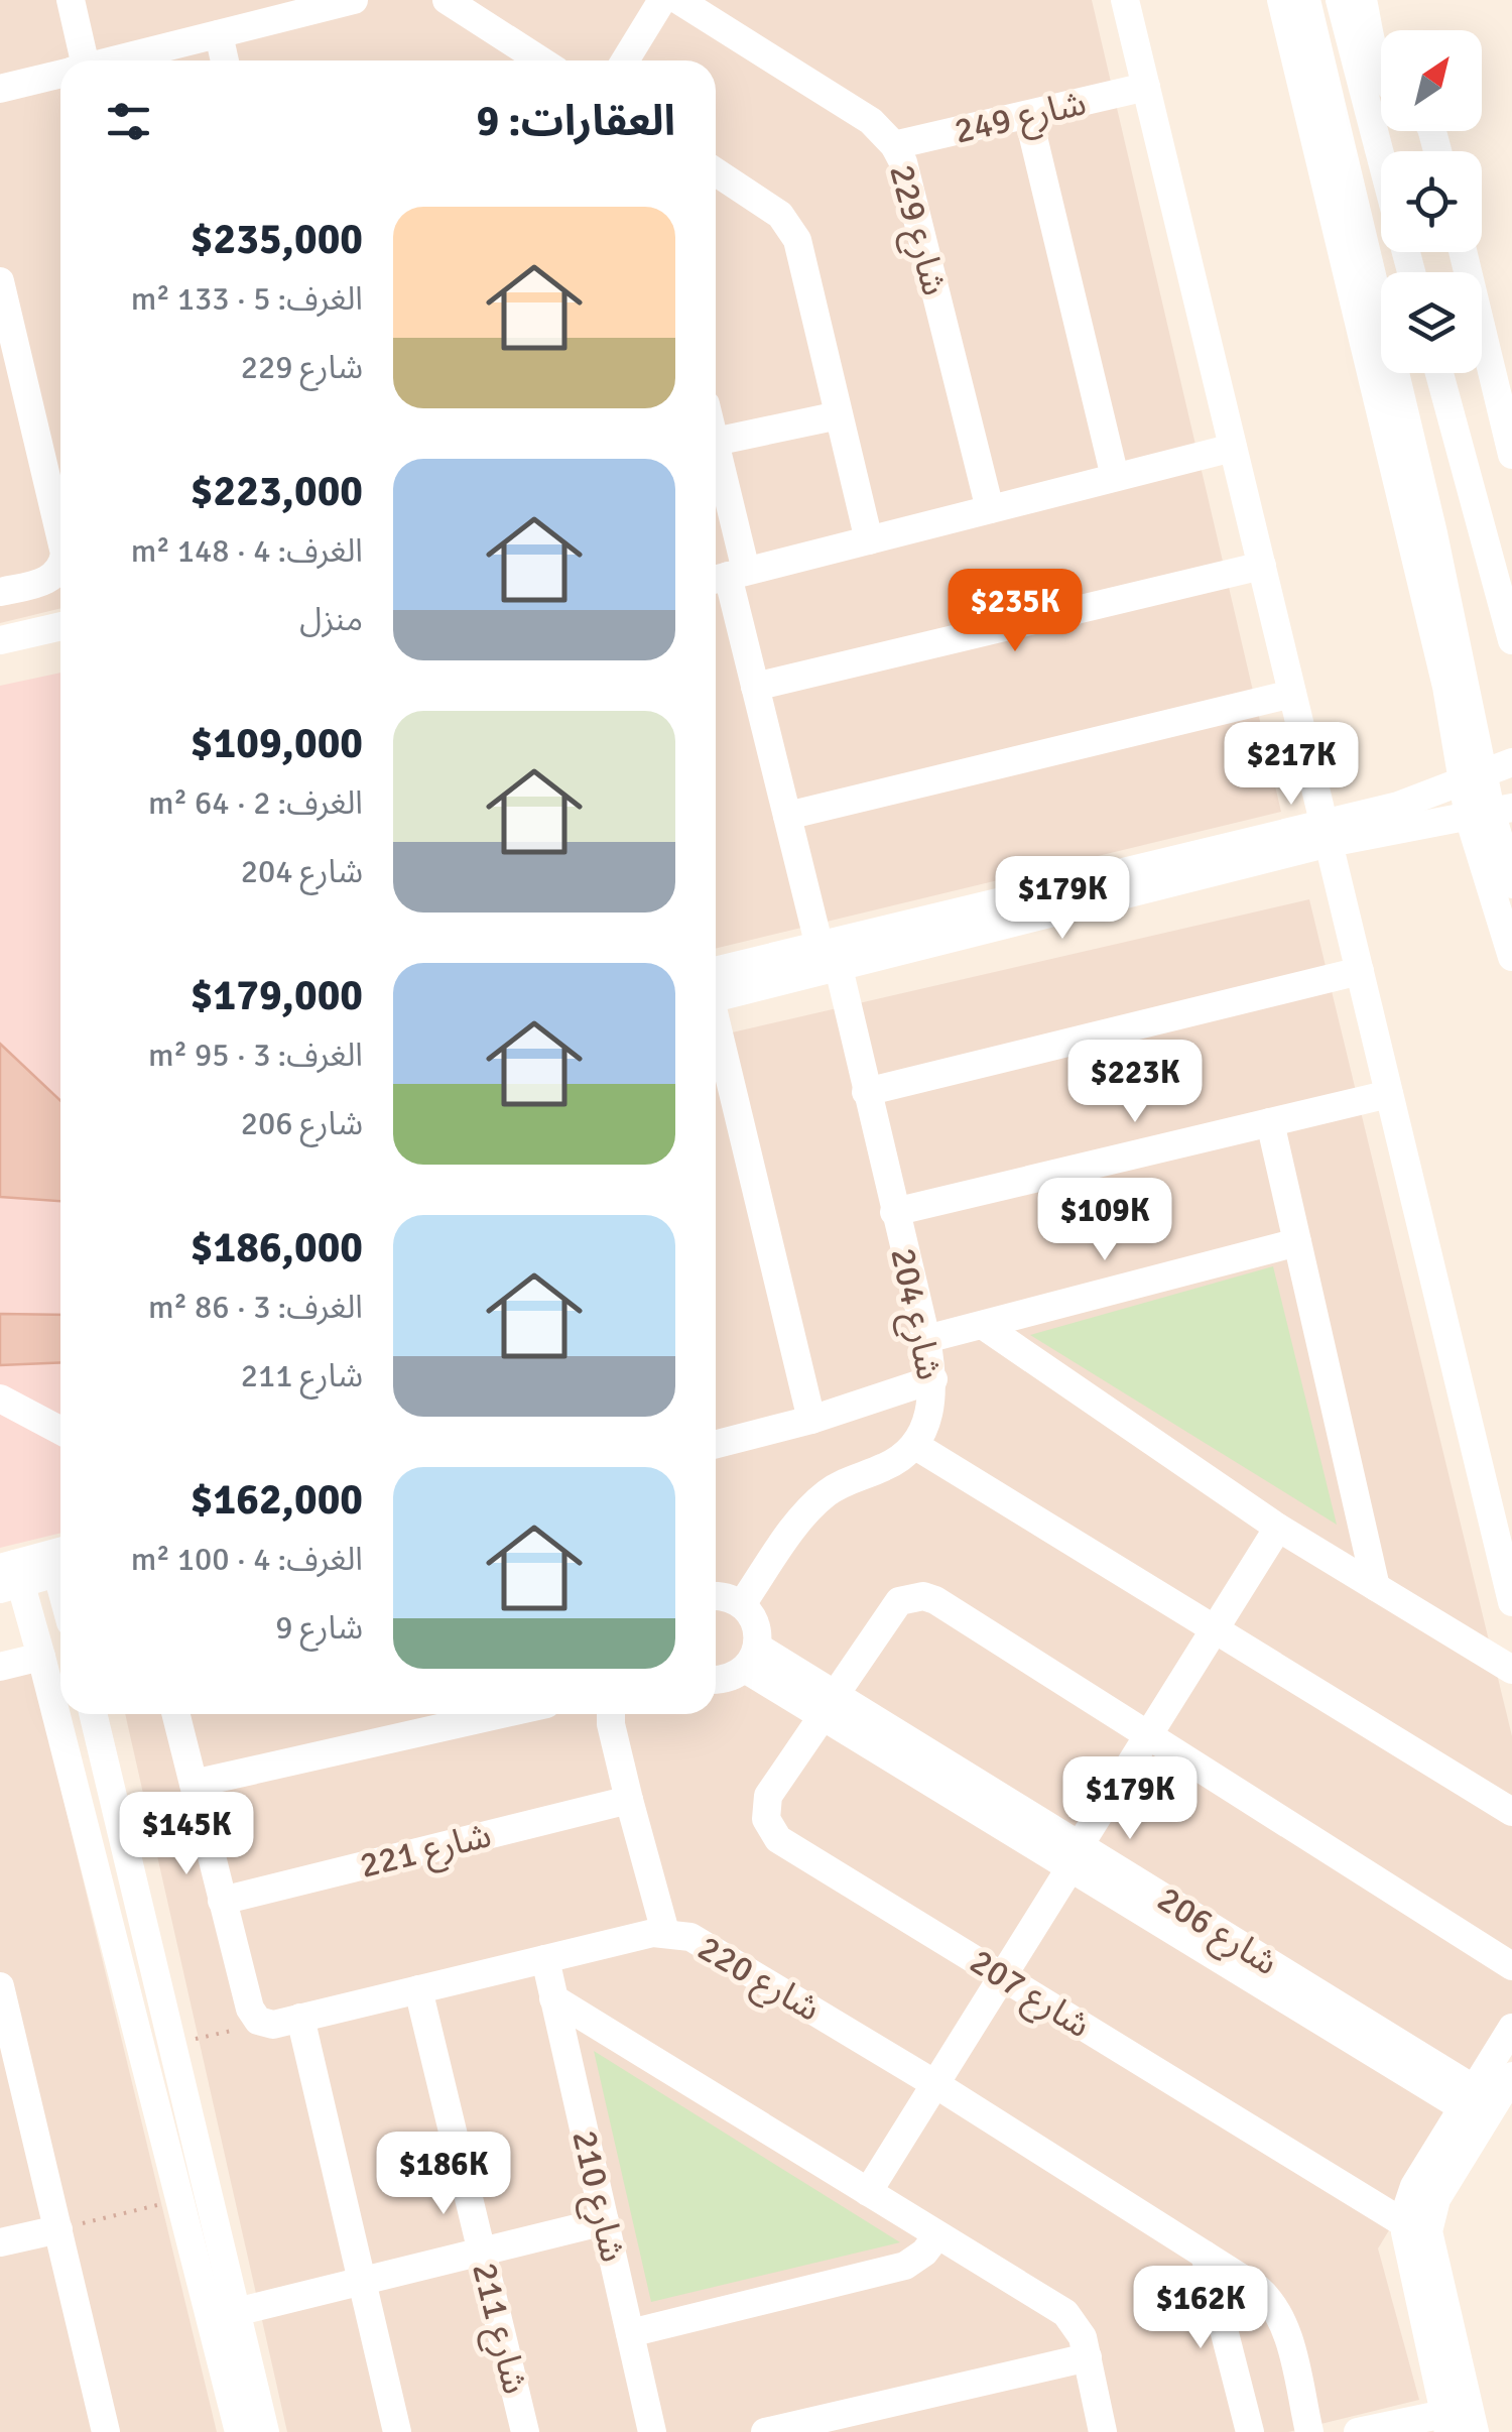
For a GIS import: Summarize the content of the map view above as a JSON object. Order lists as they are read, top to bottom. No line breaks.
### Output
{"streets":{"street":["شارع 249","شارع 229","شارع 204","شارع 221","شارع 206","شارع 220","شارع 207","شارع 210","شارع 211"]},"crossings":[["شارع 249","شارع 229"],["شارع 206","شارع 207"],["شارع 220","شارع 210"],["شارع 220","شارع 211"]],"north":"top right","page":{"heading":"العقارات: 9","list":[{"name":"$235,000","note":"الغرف: 5 · 133 m² · شارع 229"},{"name":"$223,000","note":"الغرف: 4 · 148 m² · منزل"},{"name":"$109,000","note":"الغرف: 2 · 64 m² · شارع 204"},{"name":"$179,000","note":"الغرف: 3 · 95 m² · شارع 206"},{"name":"$186,000","note":"الغرف: 3 · 86 m² · شارع 211"},{"name":"$162,000","note":"الغرف: 4 · 100 m² · شارع 9"}],"price":["$235K","$217K","$179K","$223K","$109K","$179K","$145K","$186K","$162K"]}}
